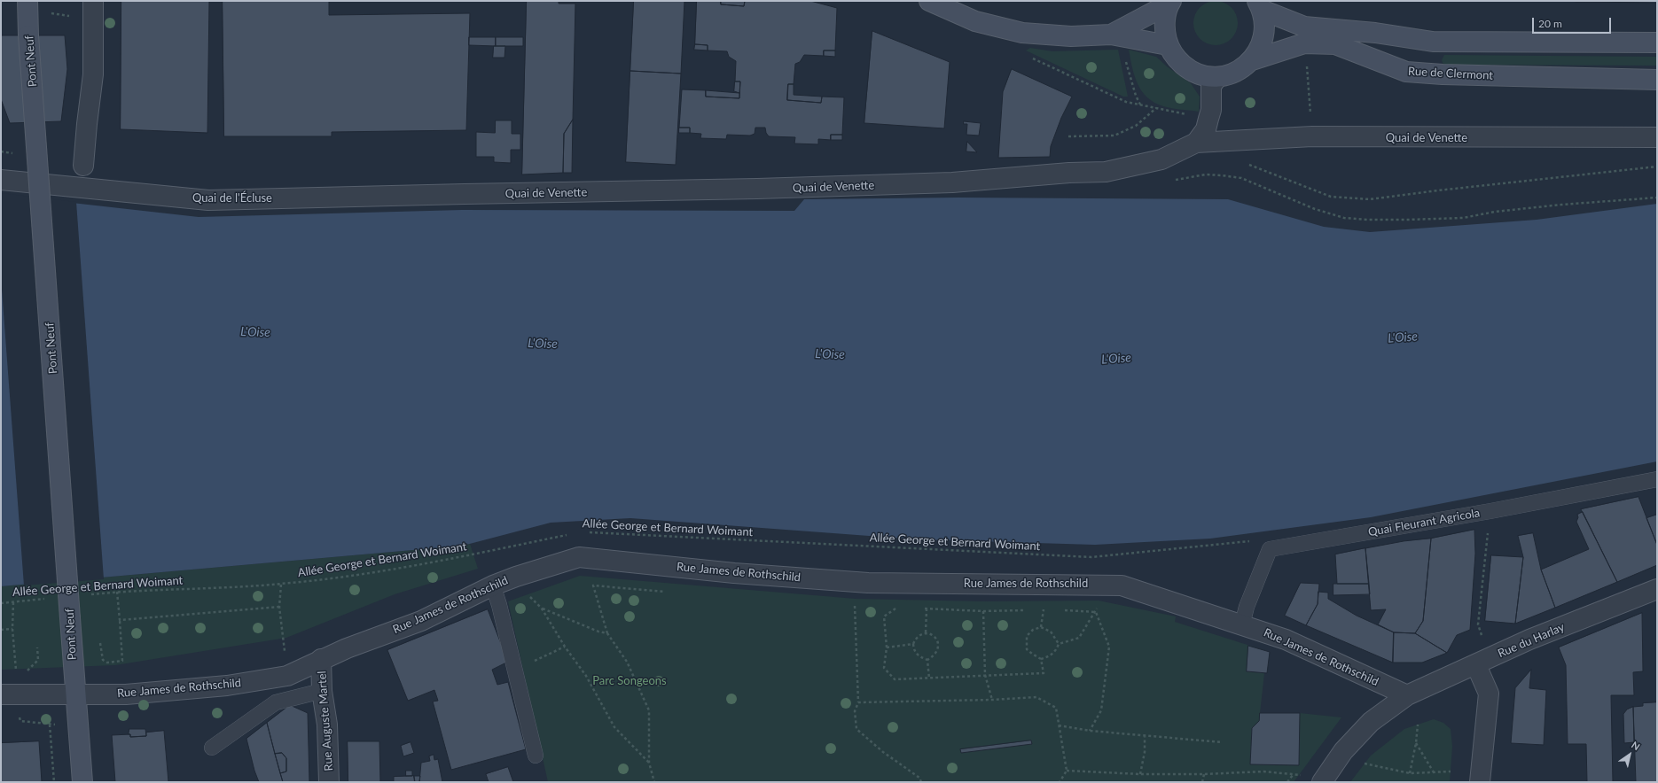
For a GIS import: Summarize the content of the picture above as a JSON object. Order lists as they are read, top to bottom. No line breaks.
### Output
{"streets":{"main road":["Pont Neuf","Rue de Clermont"],"street":["Quai de Venette","Quai de l'Écluse","Rue James de Rothschild","Rue du Harlay","Rue Auguste Martel"],"lane":["Quai Fleurant Agricola"],"path":["Allée George et Bernard Woimant"]},"crossings":[["Pont Neuf","Rue James de Rothschild"],["Quai de Venette","Quai de l'Écluse"],["Quai Fleurant Agricola","Allée George et Bernard Woimant"],["Rue James de Rothschild","Rue du Harlay"],["Rue James de Rothschild","Rue Auguste Martel"]],"water":["L'Oise"],"parks":["Parc Songeons"],"scale_bar":"20 m","north":"top right"}
